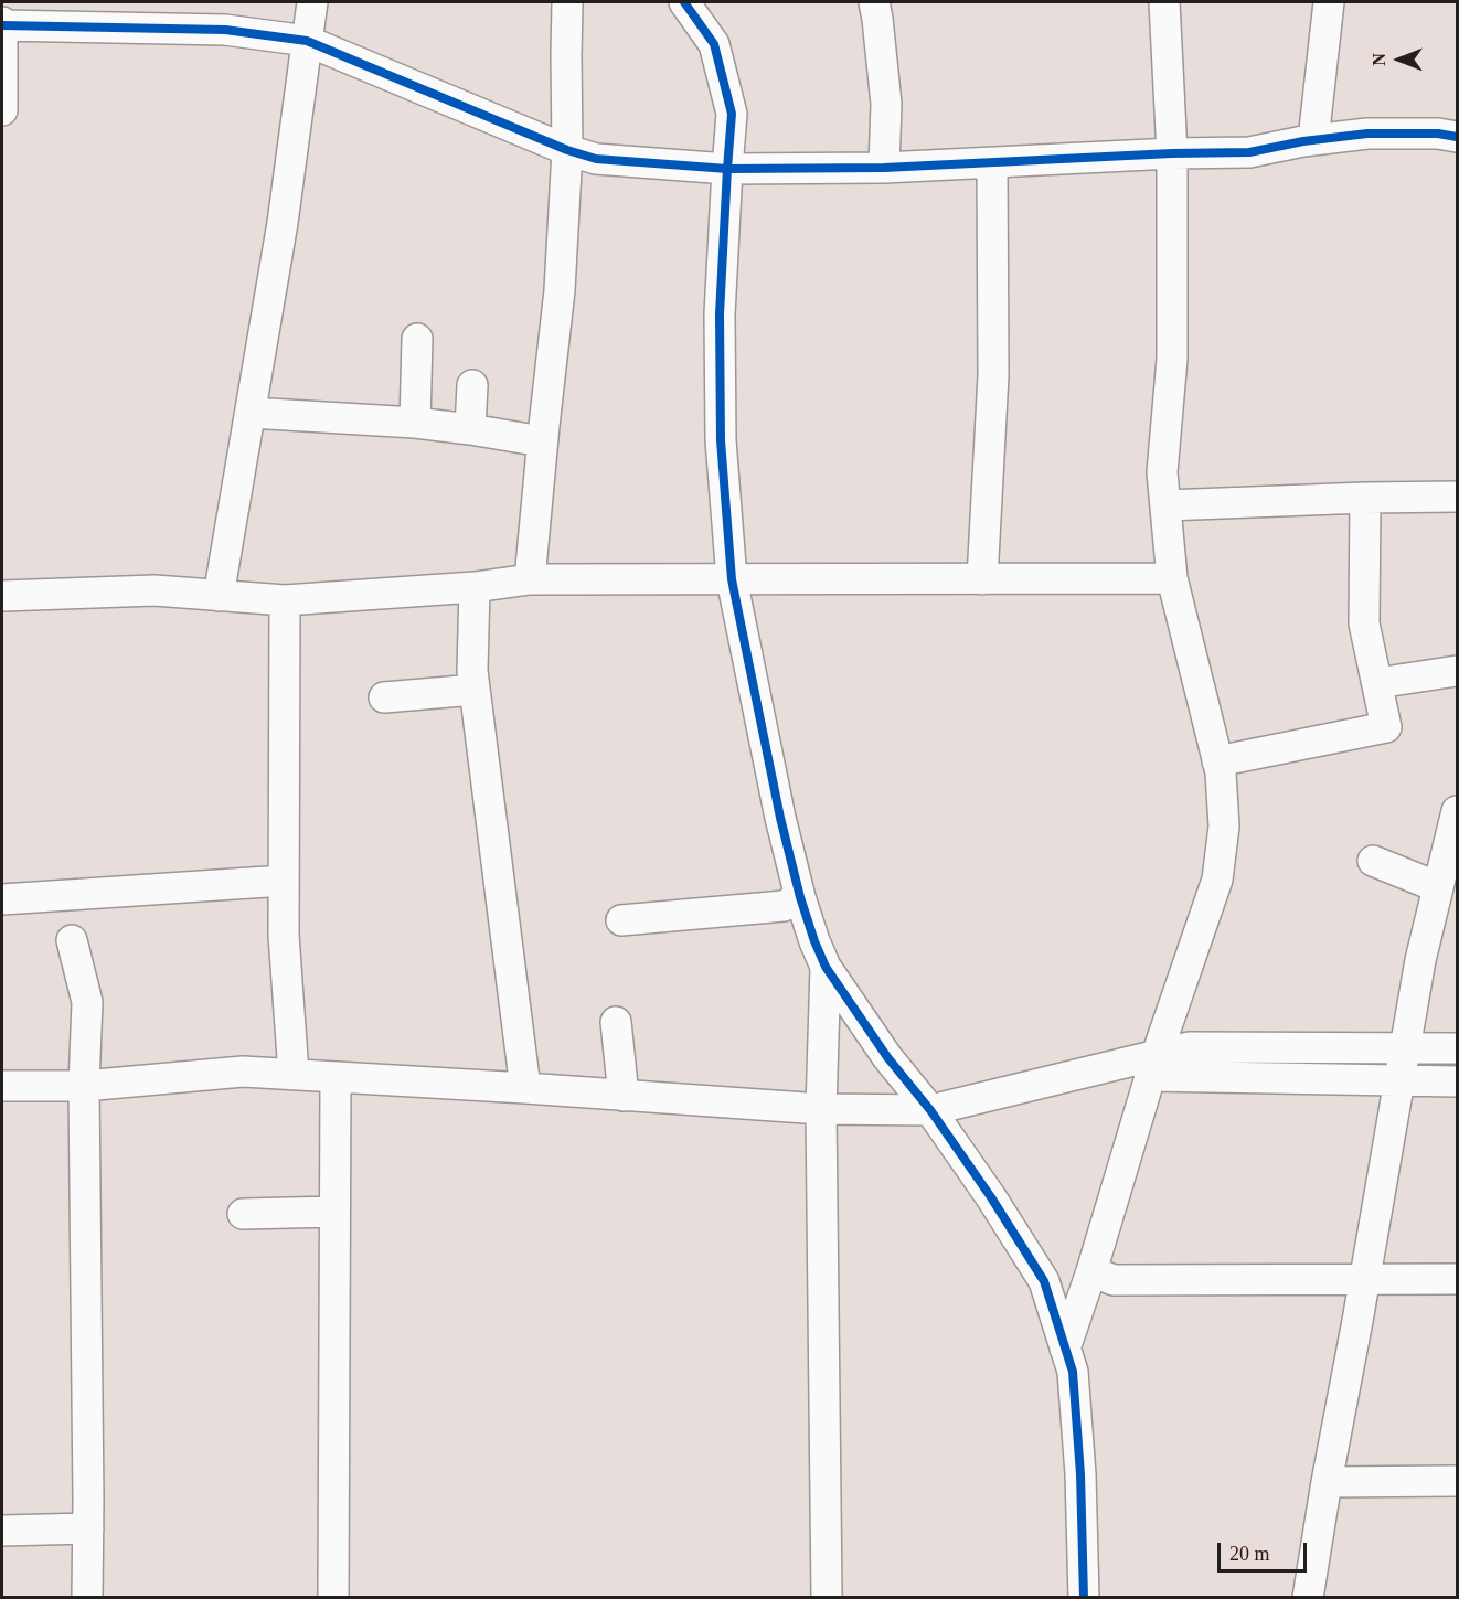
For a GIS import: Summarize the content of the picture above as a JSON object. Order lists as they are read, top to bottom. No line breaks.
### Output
{"scale_bar":"20 m","north":"left"}
